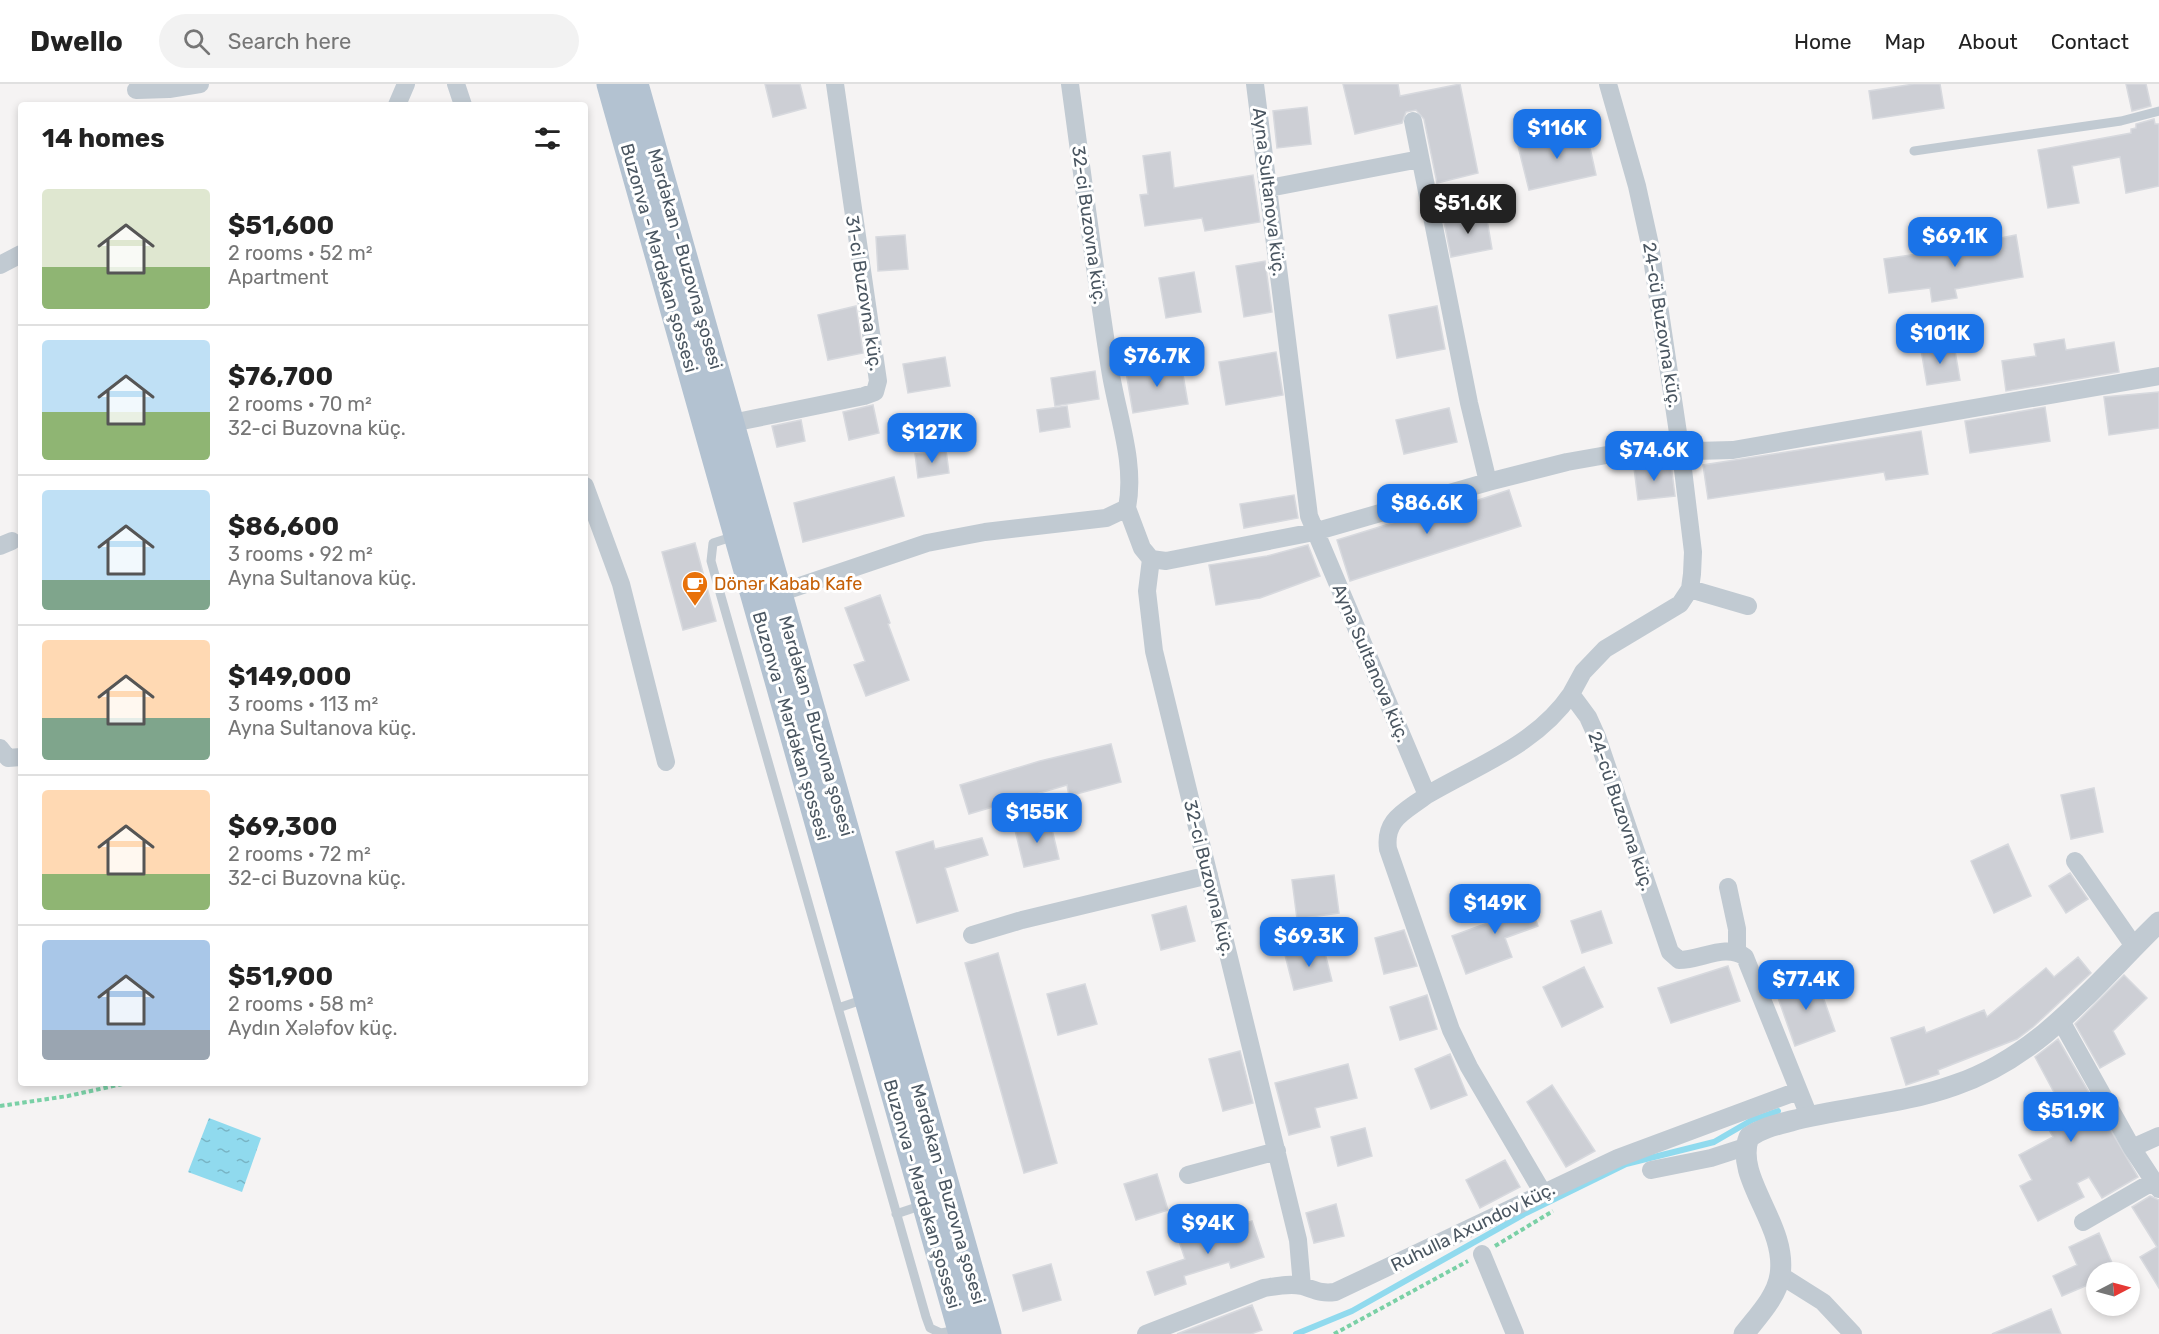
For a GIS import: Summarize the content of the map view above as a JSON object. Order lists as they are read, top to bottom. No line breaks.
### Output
{"streets":{"main road":["Buzonva - Mərdəkan şossesi","Mərdəkan - Buzovna şosesi"],"street":["Ayna Sultanova küç.","32-ci Buzovna küç.","31-ci Buzovna küç.","24-cü Buzovna küç.","Ruhulla Axundov küç."]},"crossings":[["32-ci Buzovna küç.","Ruhulla Axundov küç."],["Mərdəkan - Buzovna şosesi","31-ci Buzovna küç."]],"places":{"cafe":["Dönər Kabab Kafe"]},"north":"right","page":{"header":"Dwello","search":"Search here","nav":["Home","Map","About","Contact"],"heading":"14 homes","price":["$116K","$51.6K","$69.1K","$101K","$76.7K","$127K","$74.6K","$86.6K","$155K","$149K","$69.3K","$77.4K","$51.9K","$94K"],"list":[{"name":"$51,600","note":"2 rooms · 52 m² · Apartment"},{"name":"$76,700","note":"2 rooms · 70 m² · 32-ci Buzovna küç."},{"name":"$86,600","note":"3 rooms · 92 m² · Ayna Sultanova küç."},{"name":"$149,000","note":"3 rooms · 113 m² · Ayna Sultanova küç."},{"name":"$69,300","note":"2 rooms · 72 m² · 32-ci Buzovna küç."},{"name":"$51,900","note":"2 rooms · 58 m² · Aydın Xələfov küç."}]}}
